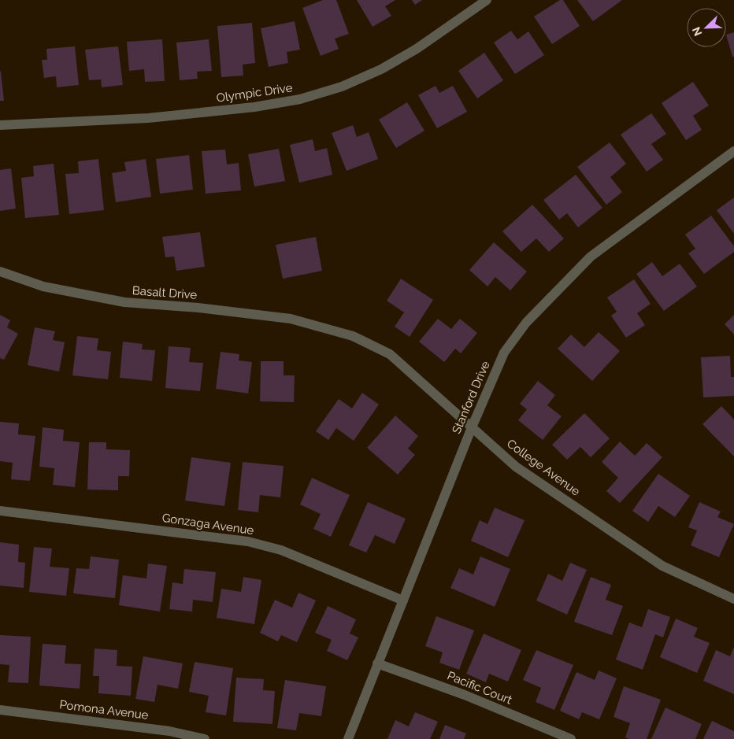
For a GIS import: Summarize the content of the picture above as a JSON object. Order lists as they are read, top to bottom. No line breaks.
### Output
{"streets":{"street":["Olympic Drive","Basalt Drive","Stanford Drive","College Avenue","Gonzaga Avenue","Pacific Court","Pomona Avenue"]},"crossings":[["Basalt Drive","College Avenue"],["Stanford Drive","College Avenue"],["Stanford Drive","Gonzaga Avenue"],["Stanford Drive","Pacific Court"]],"north":"bottom left"}
